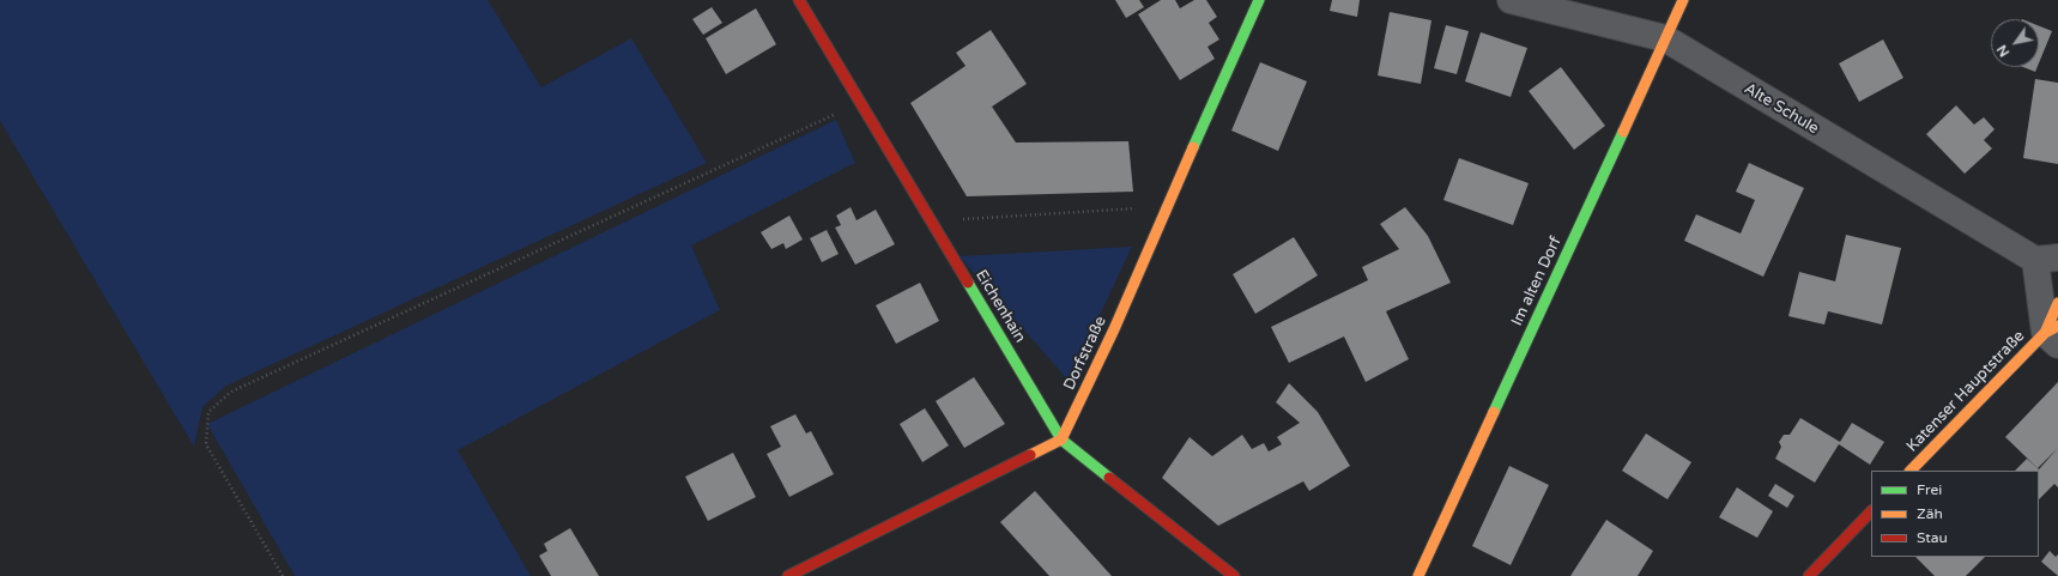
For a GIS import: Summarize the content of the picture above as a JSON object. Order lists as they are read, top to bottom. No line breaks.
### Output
{"streets":{"street":["Alte Schule","Im alten Dorf","Eichenhain","Dorfstraße","Katenser Hauptstraße"]},"crossings":[["Alte Schule","Im alten Dorf"],["Alte Schule","Katenser Hauptstraße"],["Eichenhain","Dorfstraße"]],"legend":["Frei","Zäh","Stau"],"north":"bottom left"}
